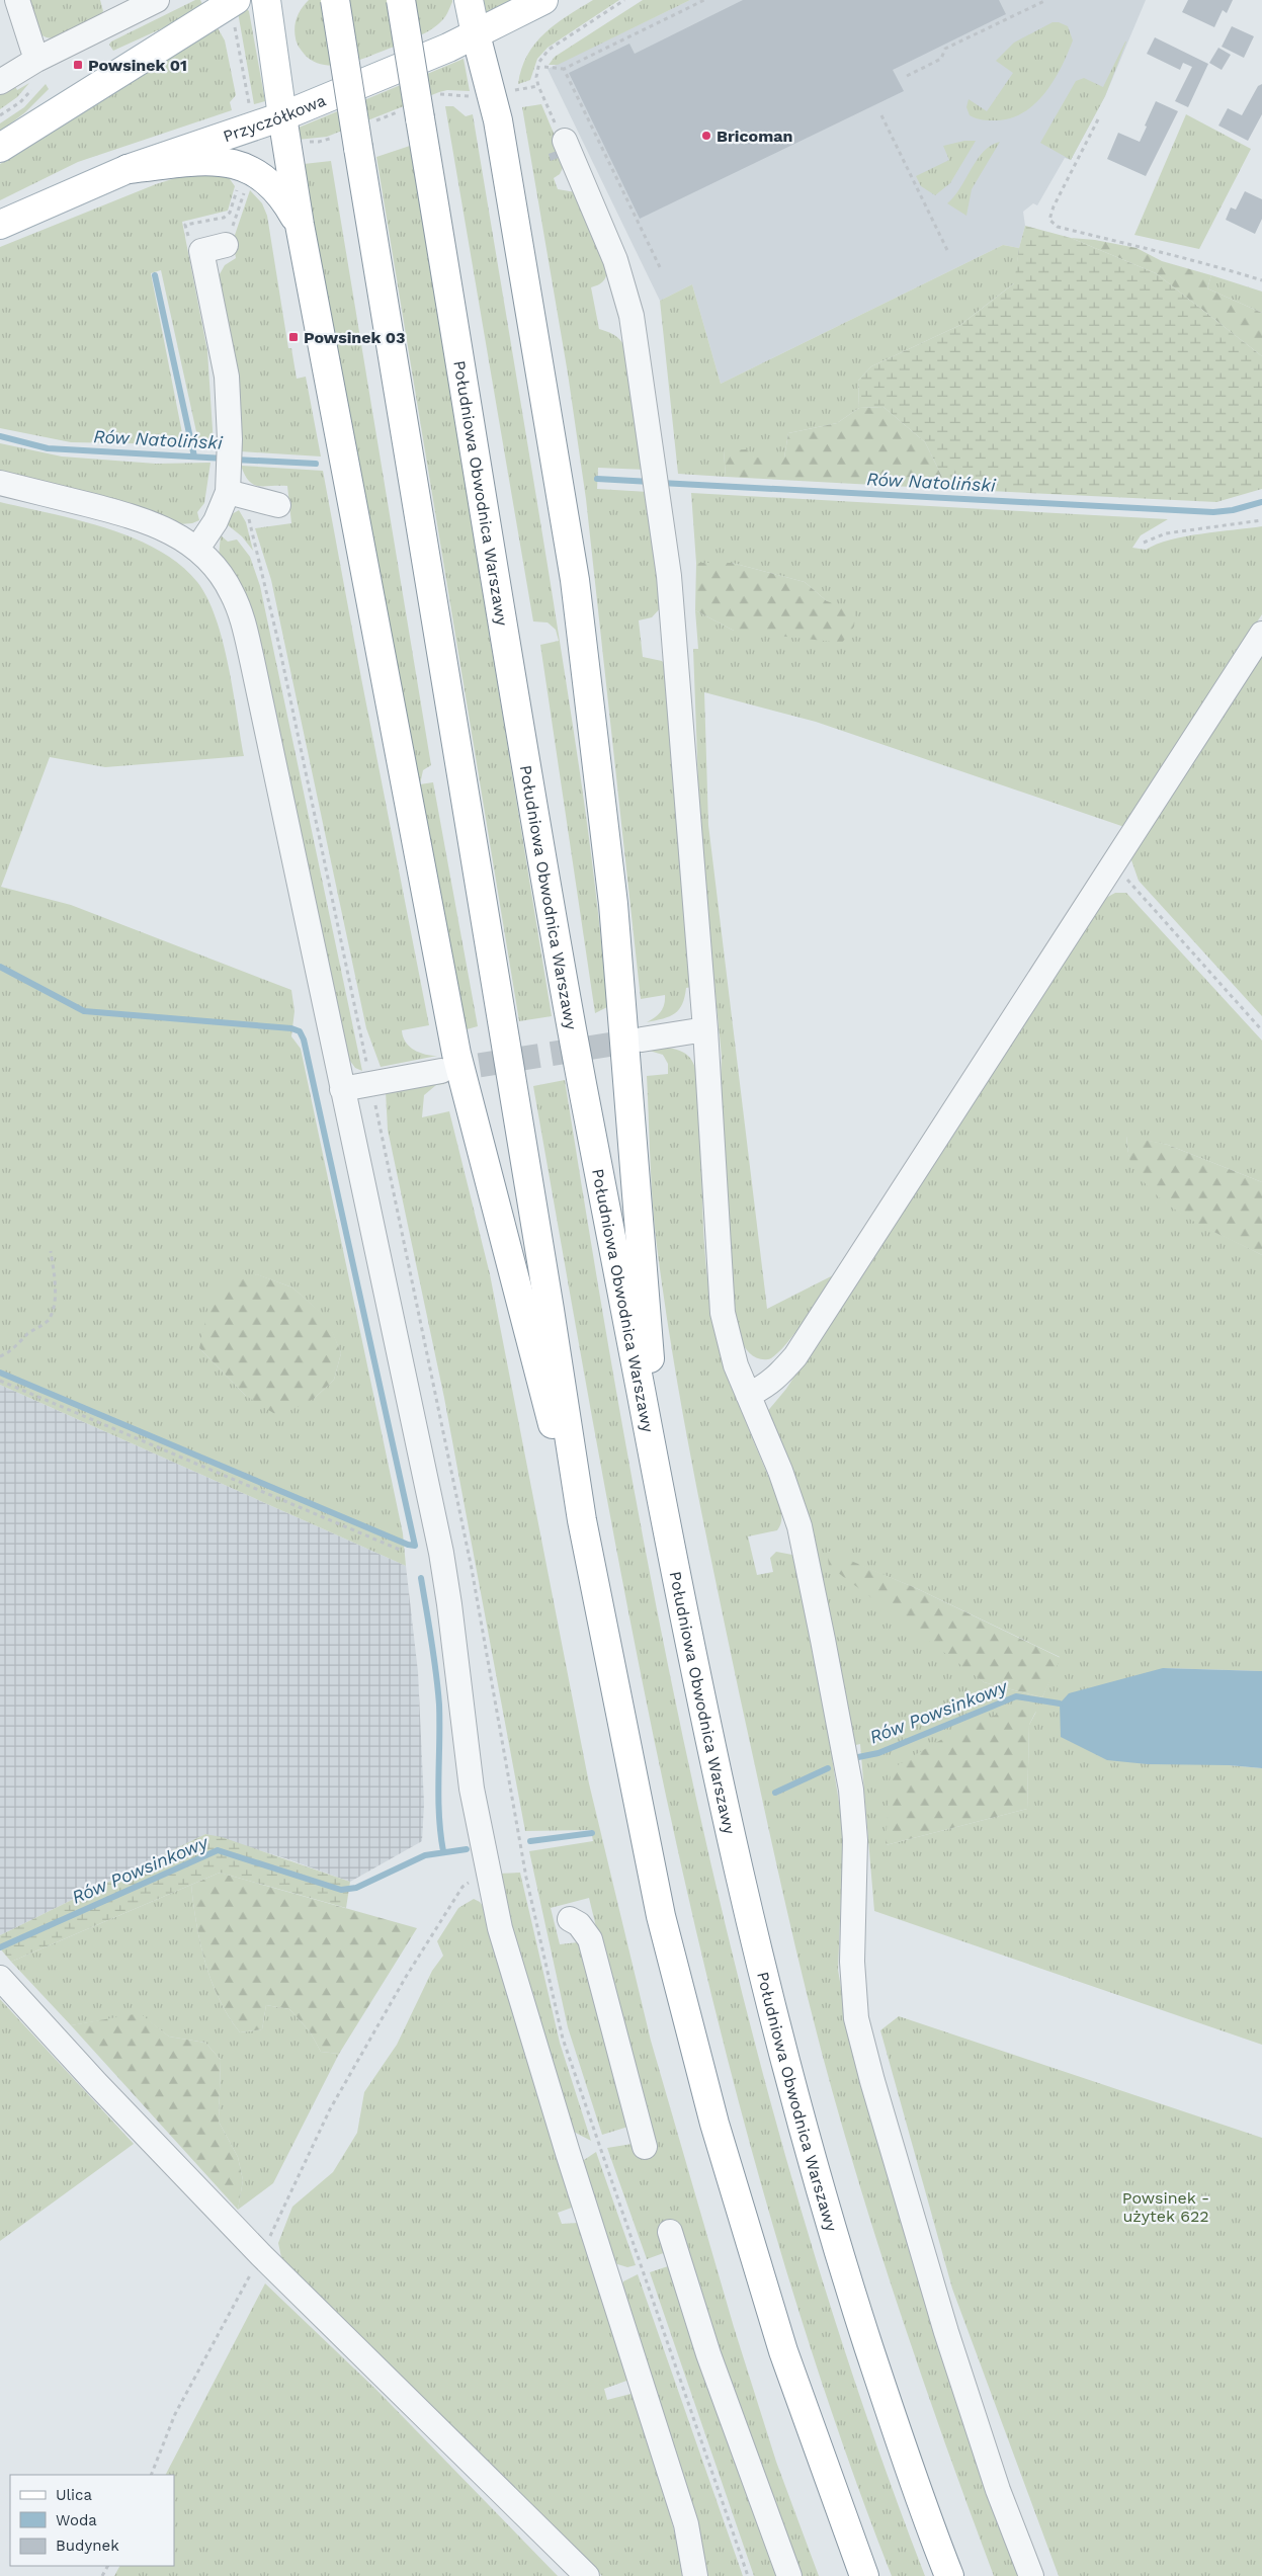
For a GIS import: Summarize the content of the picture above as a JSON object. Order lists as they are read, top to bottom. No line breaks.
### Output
{"streets":{"main road":["Przyczółkowa","Południowa Obwodnica Warszawy"]},"water":["Rów Natoliński","Rów Powsinkowy"],"parks":["Powsinek - użytek 622"],"places":{"transit":["Powsinek 01","Powsinek 03"],"other":["Bricoman"]},"legend":["Ulica","Woda","Budynek"]}
